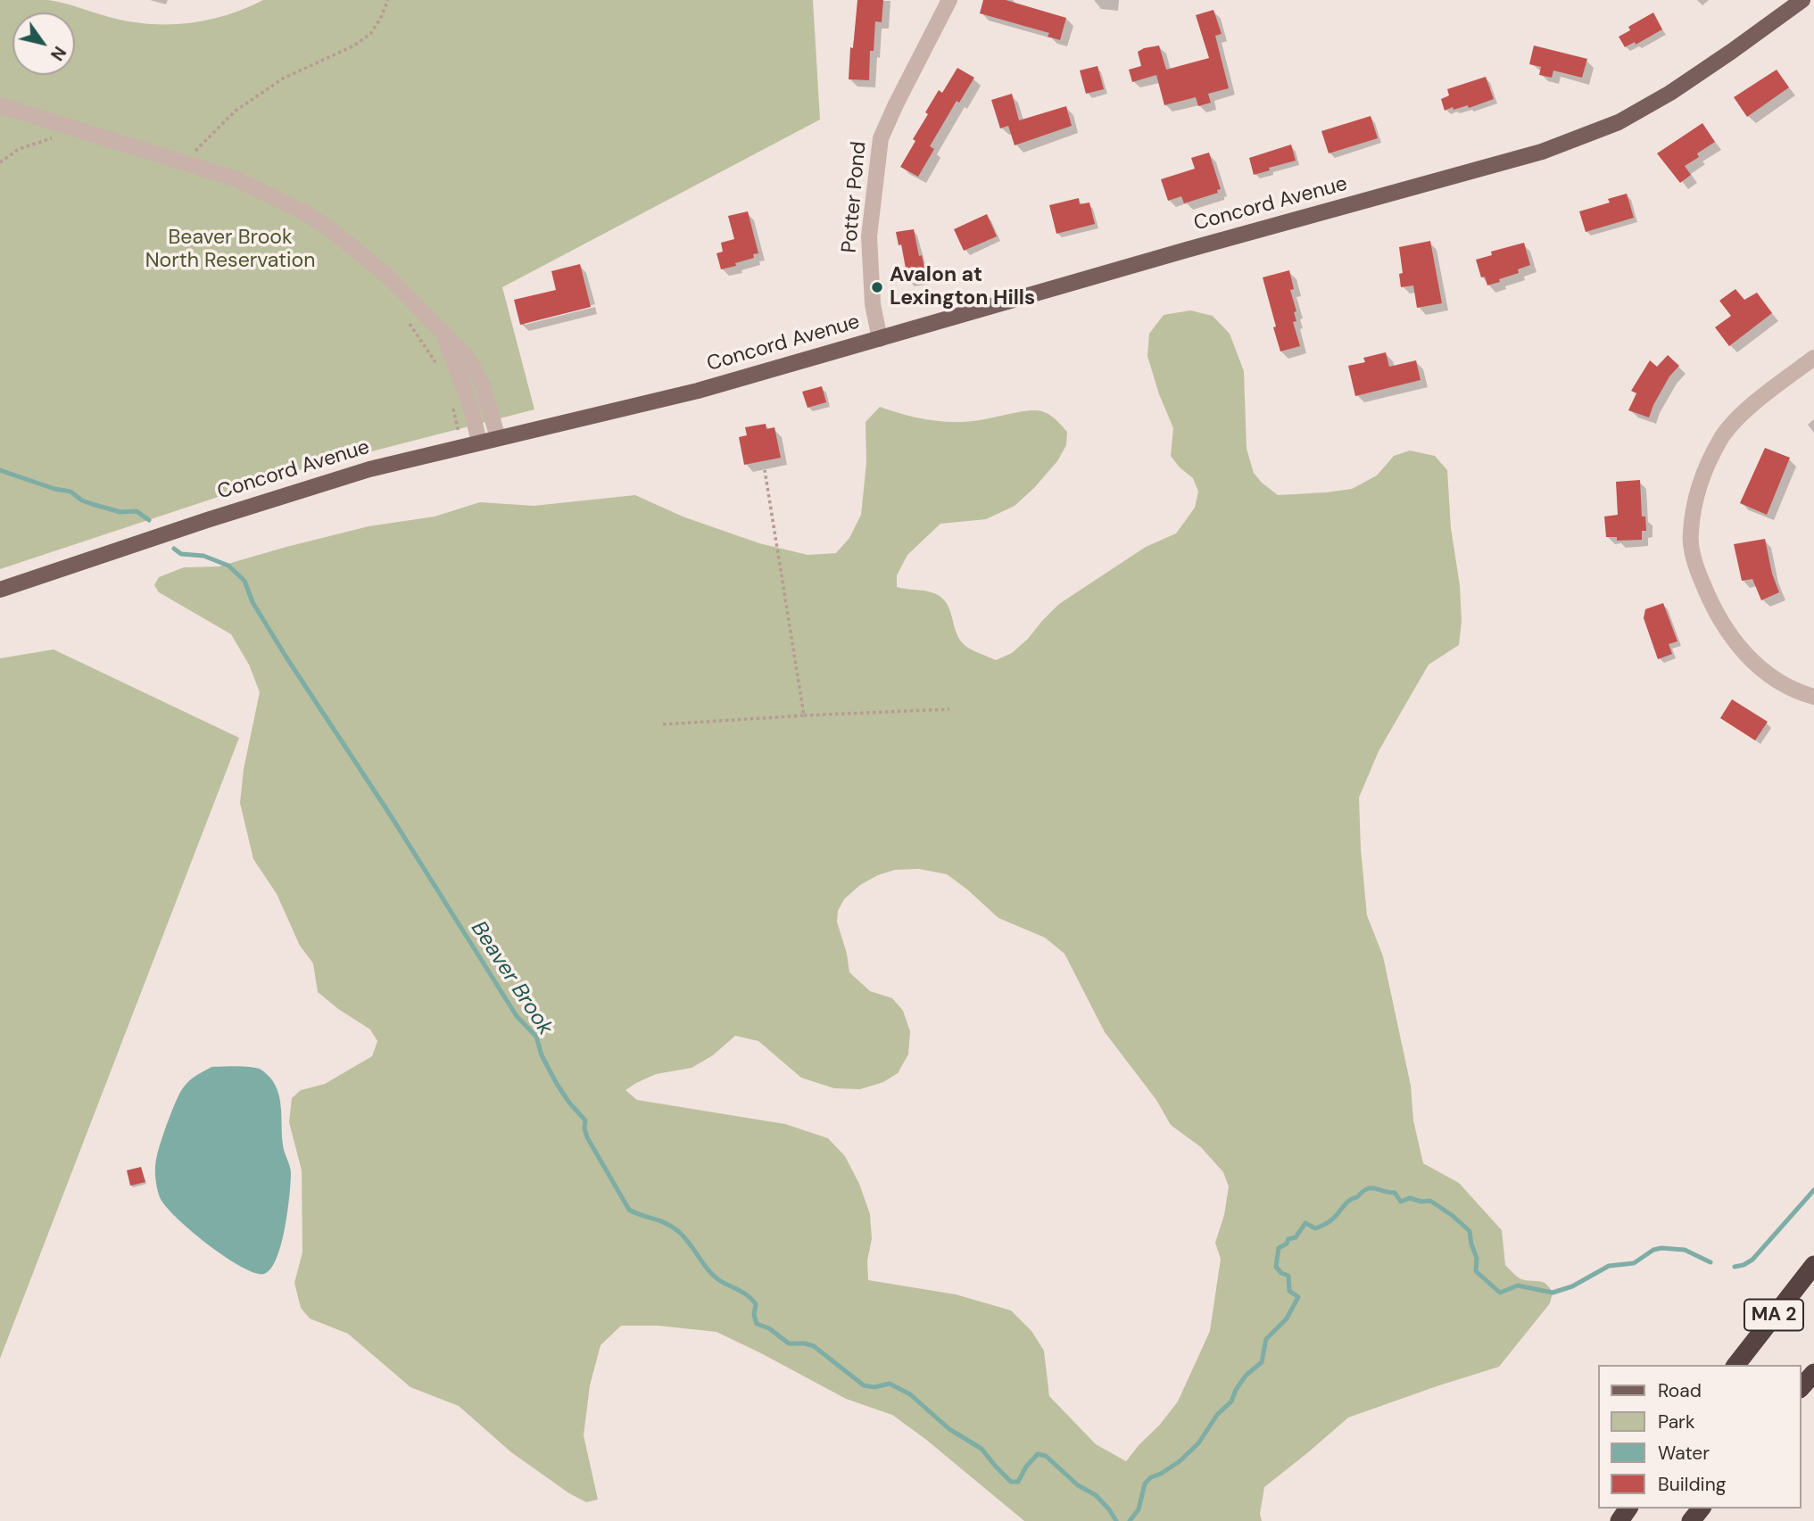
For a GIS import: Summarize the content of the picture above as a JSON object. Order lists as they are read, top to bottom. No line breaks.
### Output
{"streets":{"highway":["MA 2"],"main road":["Concord Avenue"],"street":["Potter Pond"]},"crossings":[["Potter Pond","Concord Avenue"]],"water":["Beaver Brook"],"parks":["Beaver Brook North Reservation"],"places":["Avalon at Lexington Hills"],"legend":["Road","Park","Water","Building"],"north":"bottom right"}
